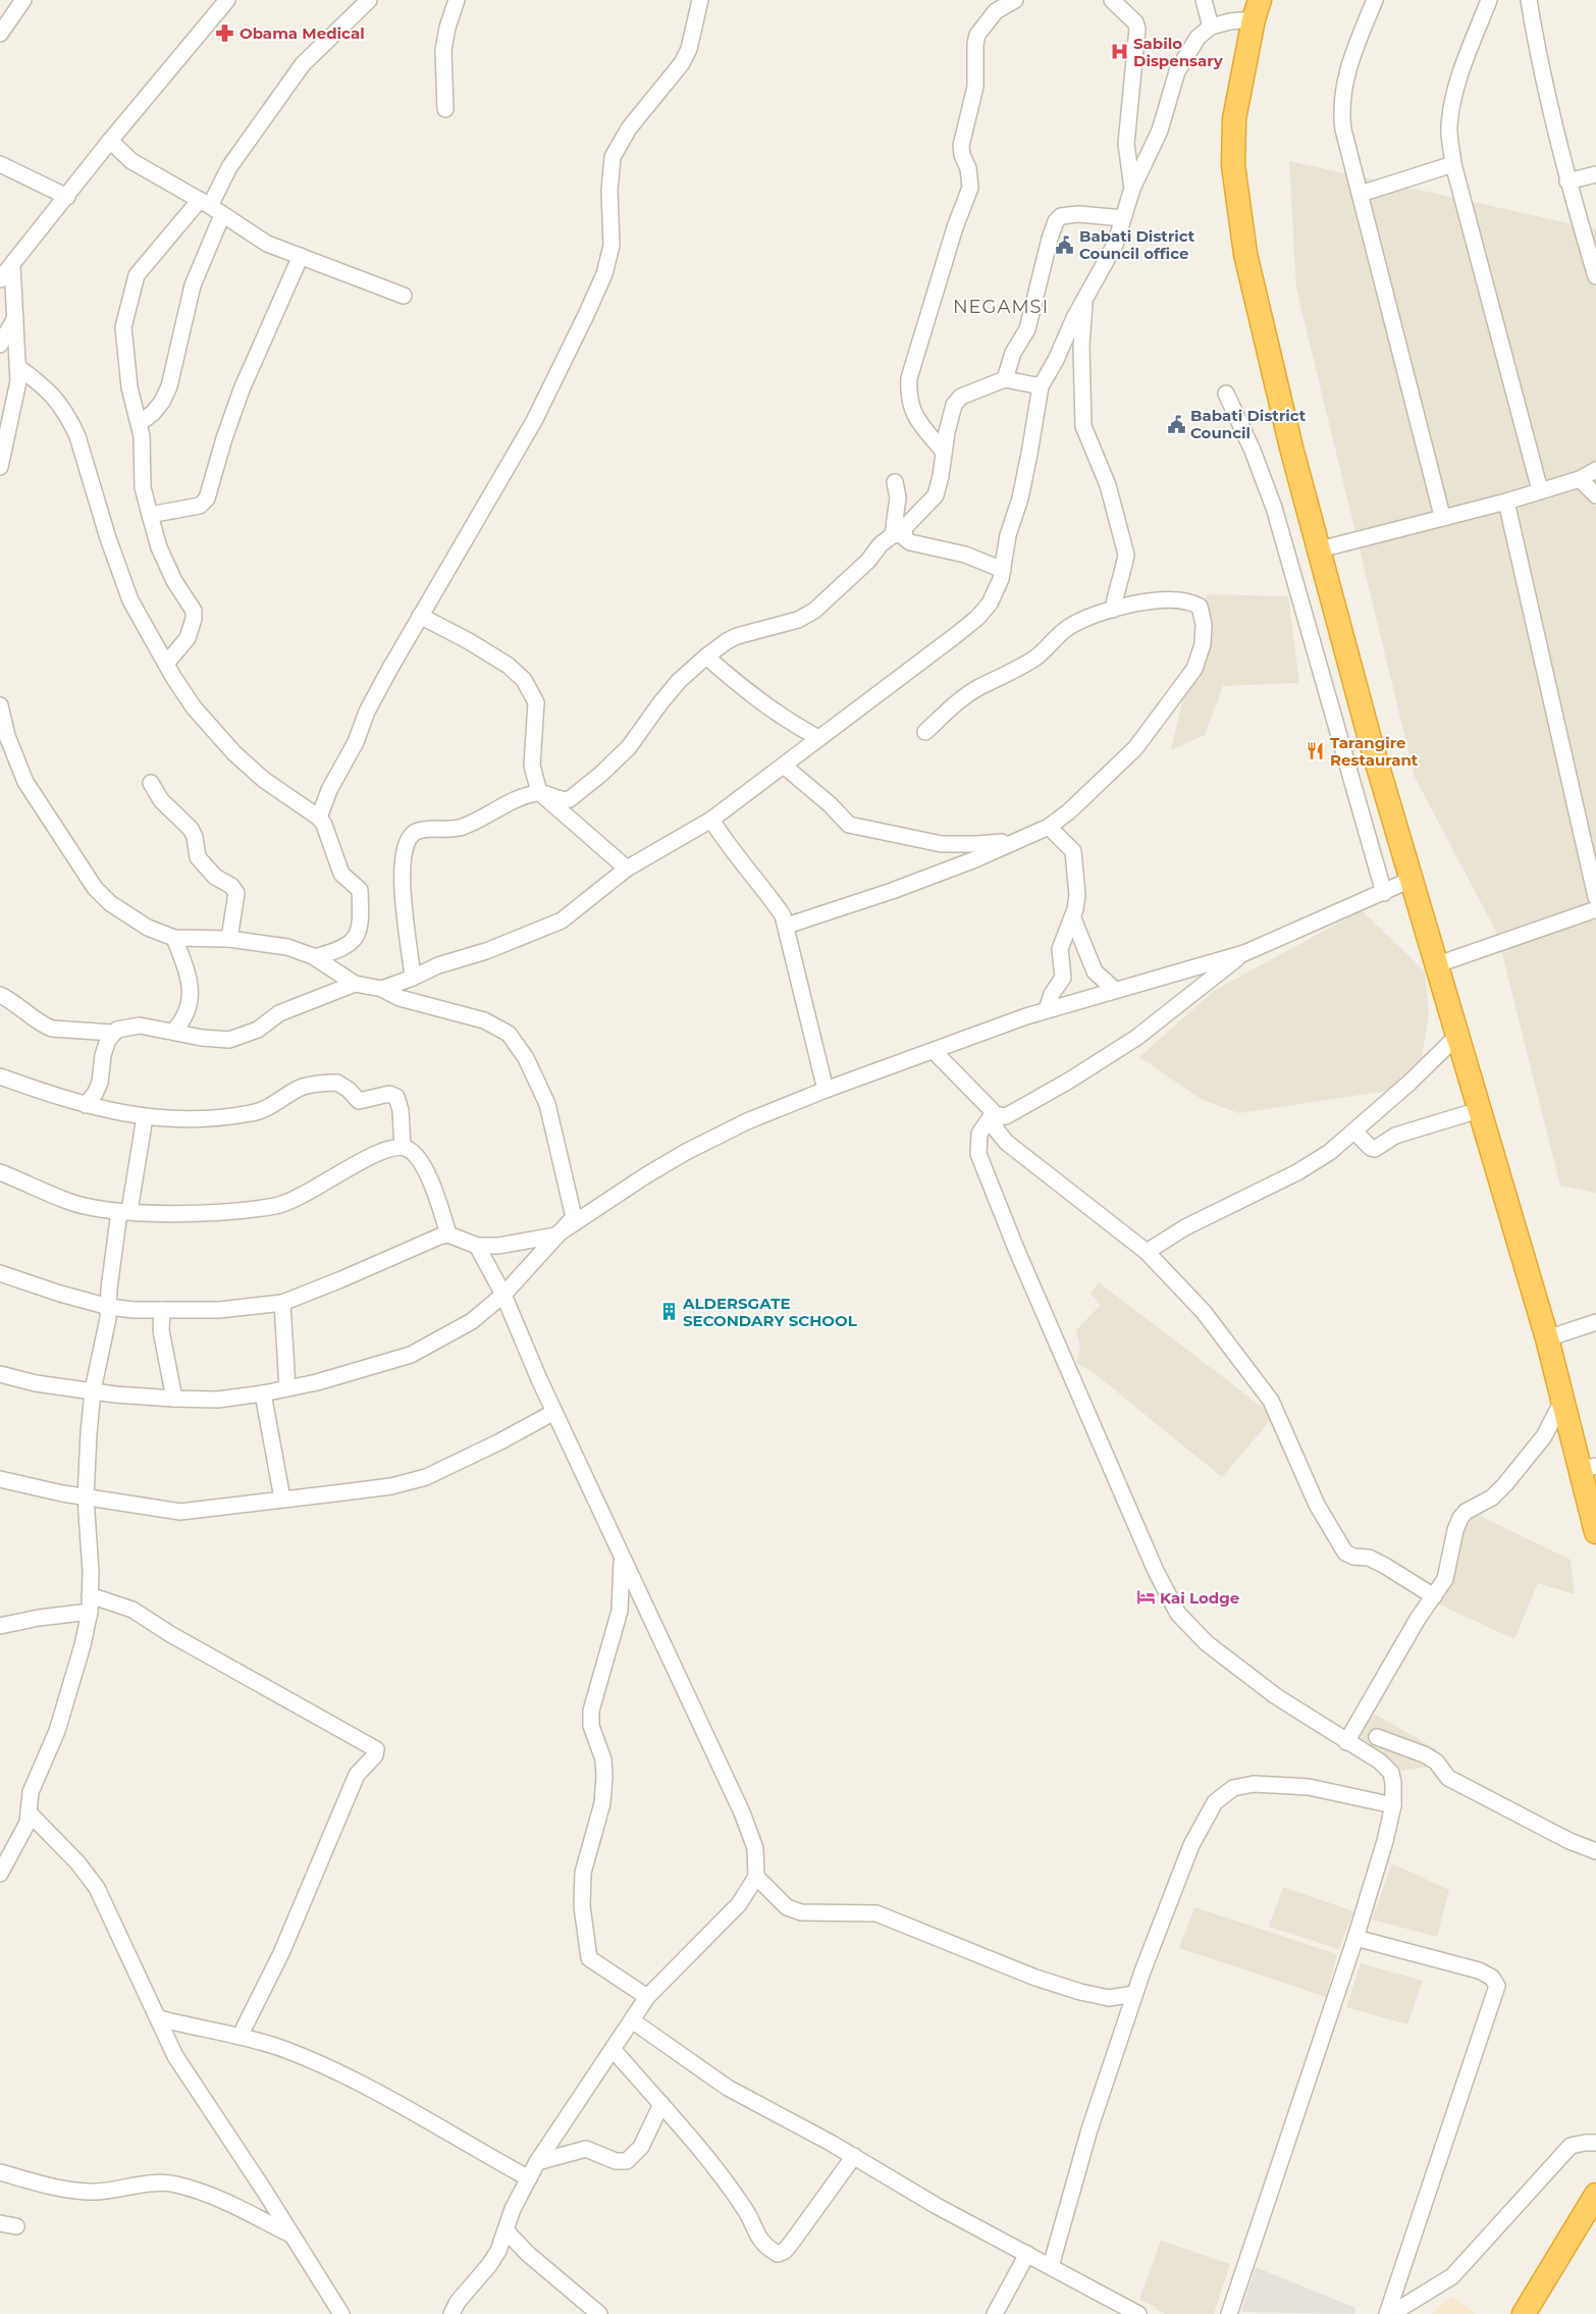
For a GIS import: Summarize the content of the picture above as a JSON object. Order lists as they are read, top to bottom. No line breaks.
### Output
{"districts":["NEGAMSI"],"places":{"pharmacy":["Obama Medical"],"hospital":["Sabilo Dispensary"],"public building":["Babati District Council office","Babati District Council"],"restaurant":["Tarangire Restaurant"],"building":["ALDERSGATE SECONDARY SCHOOL"],"hotel":["Kai Lodge"]}}
